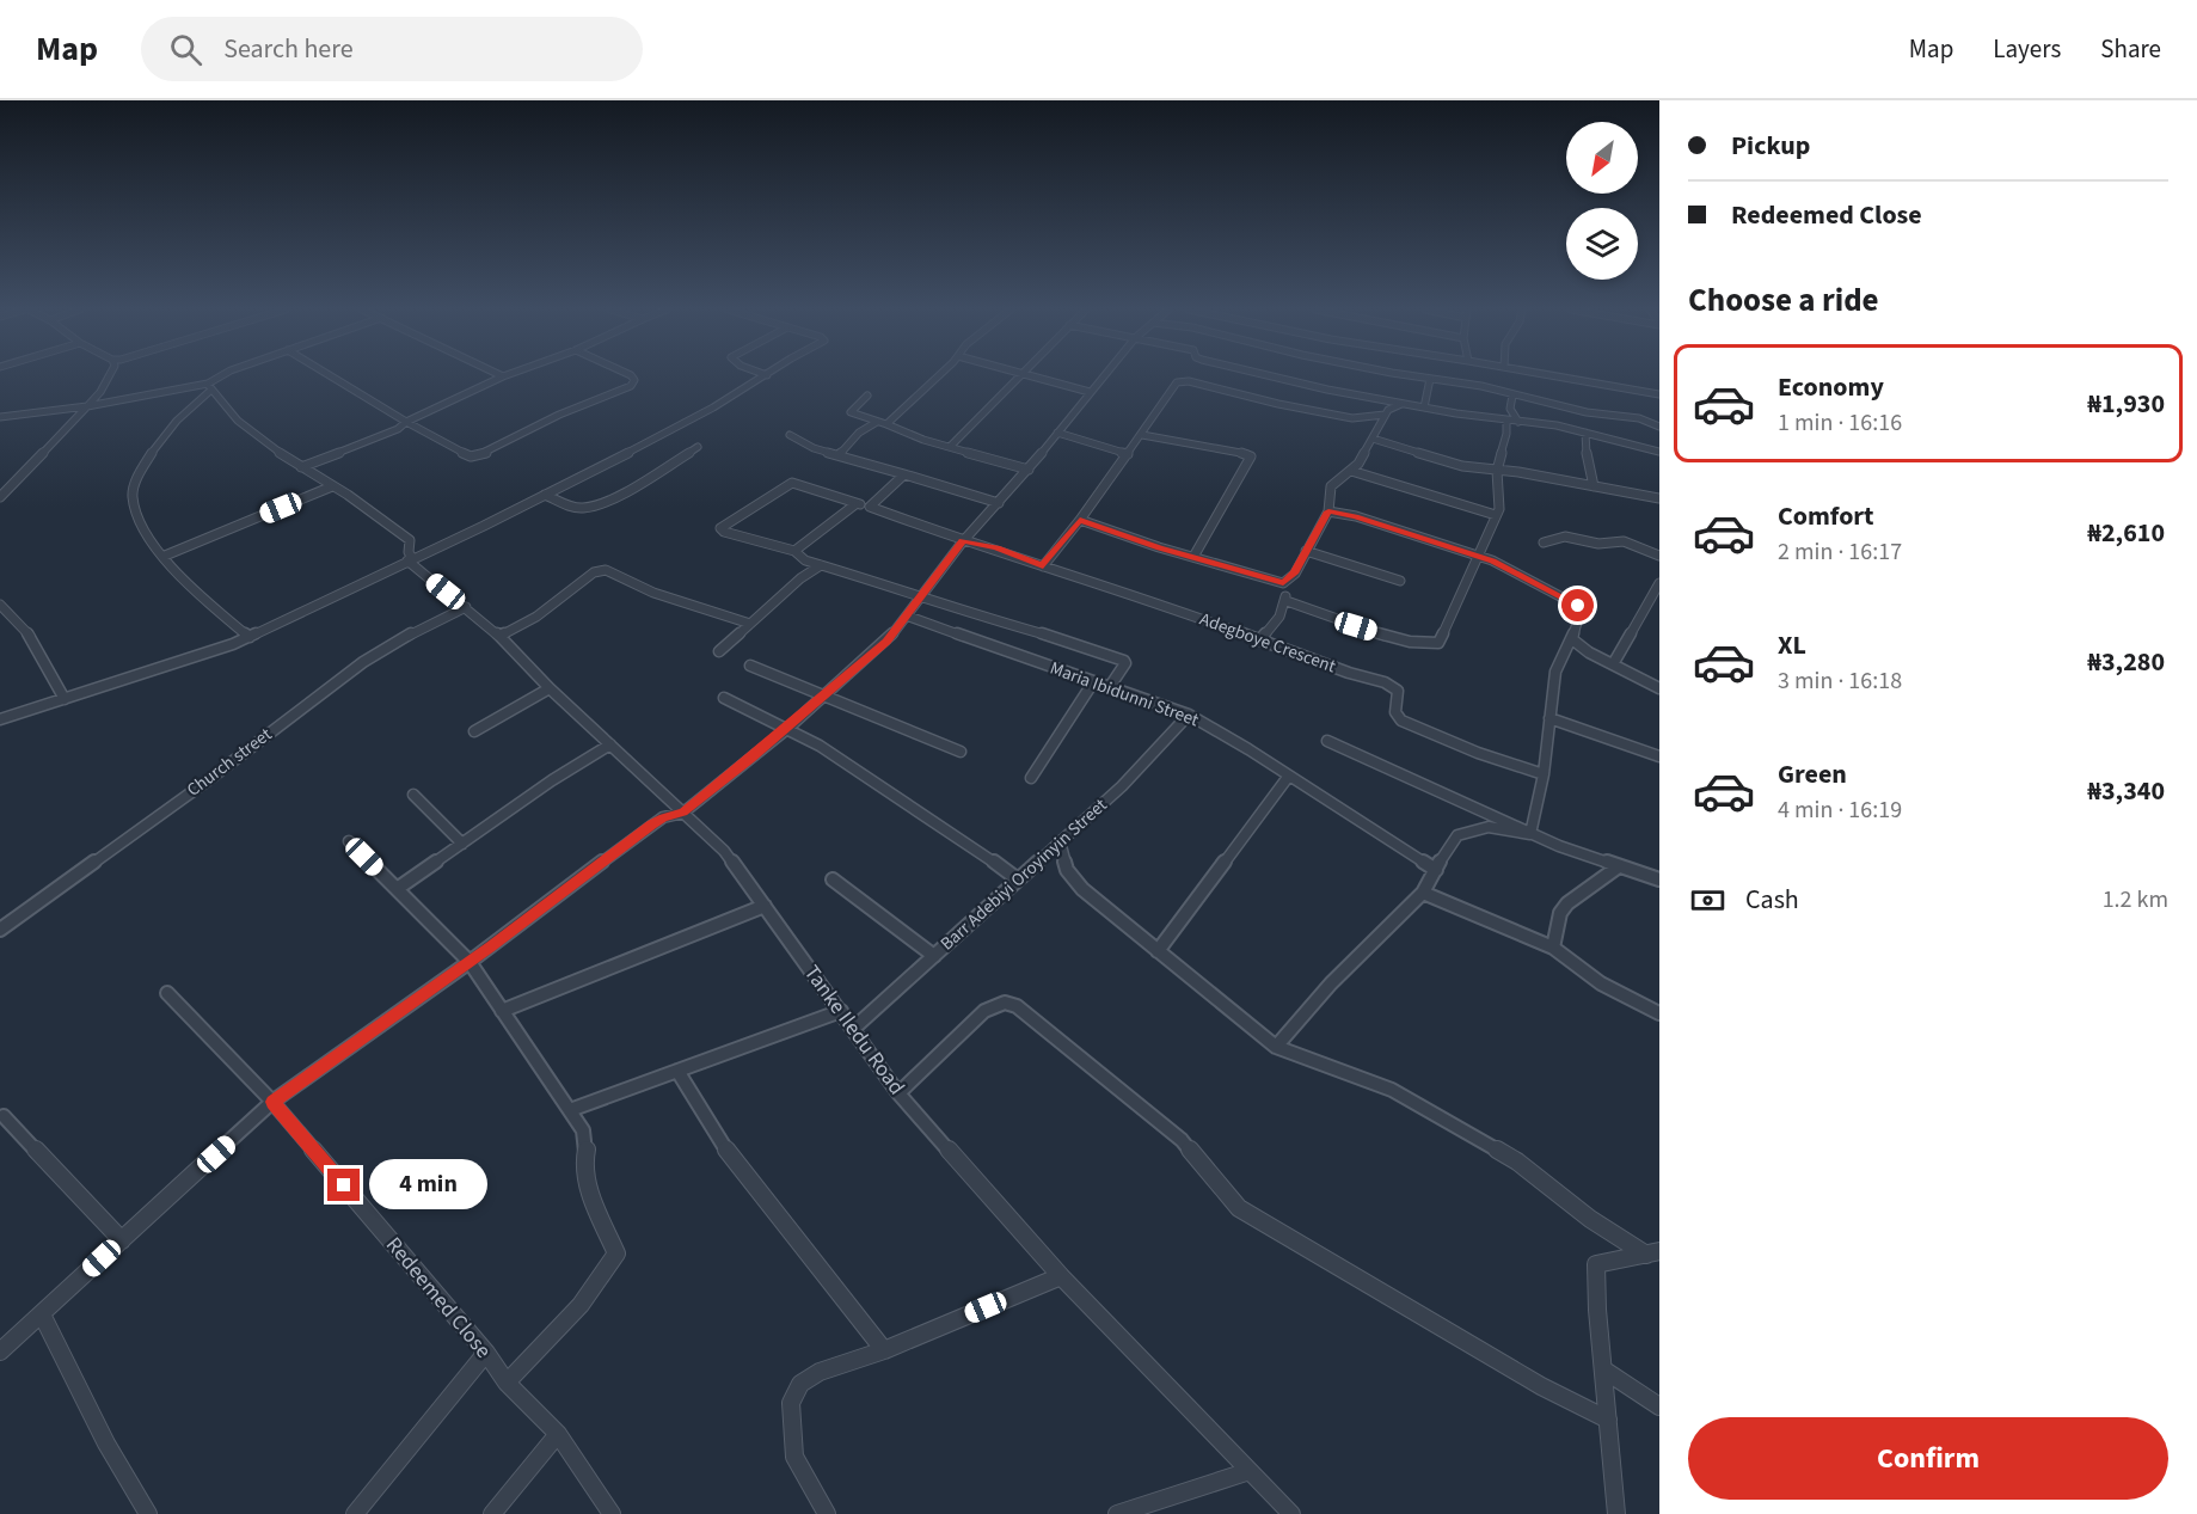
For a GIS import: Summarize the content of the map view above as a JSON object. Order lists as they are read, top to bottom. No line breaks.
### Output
{"streets":{"street":["Adegboye Crescent","Maria Ibidunni Street","Church street","Barr Adebiyi Oroyinyin Street","Tanke Iledu Road","Redeemed Close"]},"crossings":[["Maria Ibidunni Street","Barr Adebiyi Oroyinyin Street"],["Church street","Tanke Iledu Road"],["Barr Adebiyi Oroyinyin Street","Tanke Iledu Road"]],"north":"bottom left","page":{"header":"Map","search":"Search here","nav":["Map","Layers","Share"],"banner":["Pickup","Redeemed Close"],"heading":"Choose a ride","list":[{"name":"Economy","note":"1 min · 16:16","value":"₦1,930"},{"name":"Comfort","note":"2 min · 16:17","value":"₦2,610"},{"name":"XL","note":"3 min · 16:18","value":"₦3,280"},{"name":"Green","note":"4 min · 16:19","value":"₦3,340"}],"pay":["Cash","1.2 km"],"bubble":"4 min","buttons":"Confirm"}}
